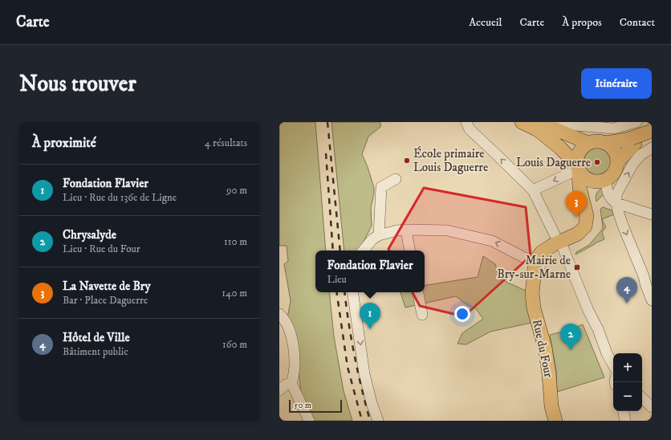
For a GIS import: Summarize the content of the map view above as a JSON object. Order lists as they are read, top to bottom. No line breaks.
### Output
{"streets":{"main road":["Rue du Four"]},"places":{"other":["École primaire Louis Daguerre","Louis Daguerre"],"transit":["Mairie de Bry-sur-Marne"]},"scale_bar":"50 m","page":{"header":"Carte","nav":["Accueil","Carte","À propos","Contact"],"buttons":"Itinéraire","title":"Nous trouver","heading":["À proximité","4 résultats"],"list":[{"mark":"1","name":"Fondation Flavier","note":"Lieu · Rue du 136e de Ligne","value":"90 m"},{"mark":"2","name":"Chrysalyde","note":"Lieu · Rue du Four","value":"110 m"},{"mark":"3","name":"La Navette de Bry","note":"Bar · Place Daguerre","value":"140 m"},{"mark":"4","name":"Hôtel de Ville","note":"Bâtiment public","value":"160 m"}],"pins":["3","4","1","2"],"popup":["Fondation Flavier","Lieu"],"map_buttons":["+","−"],"scale":"50 m"}}
